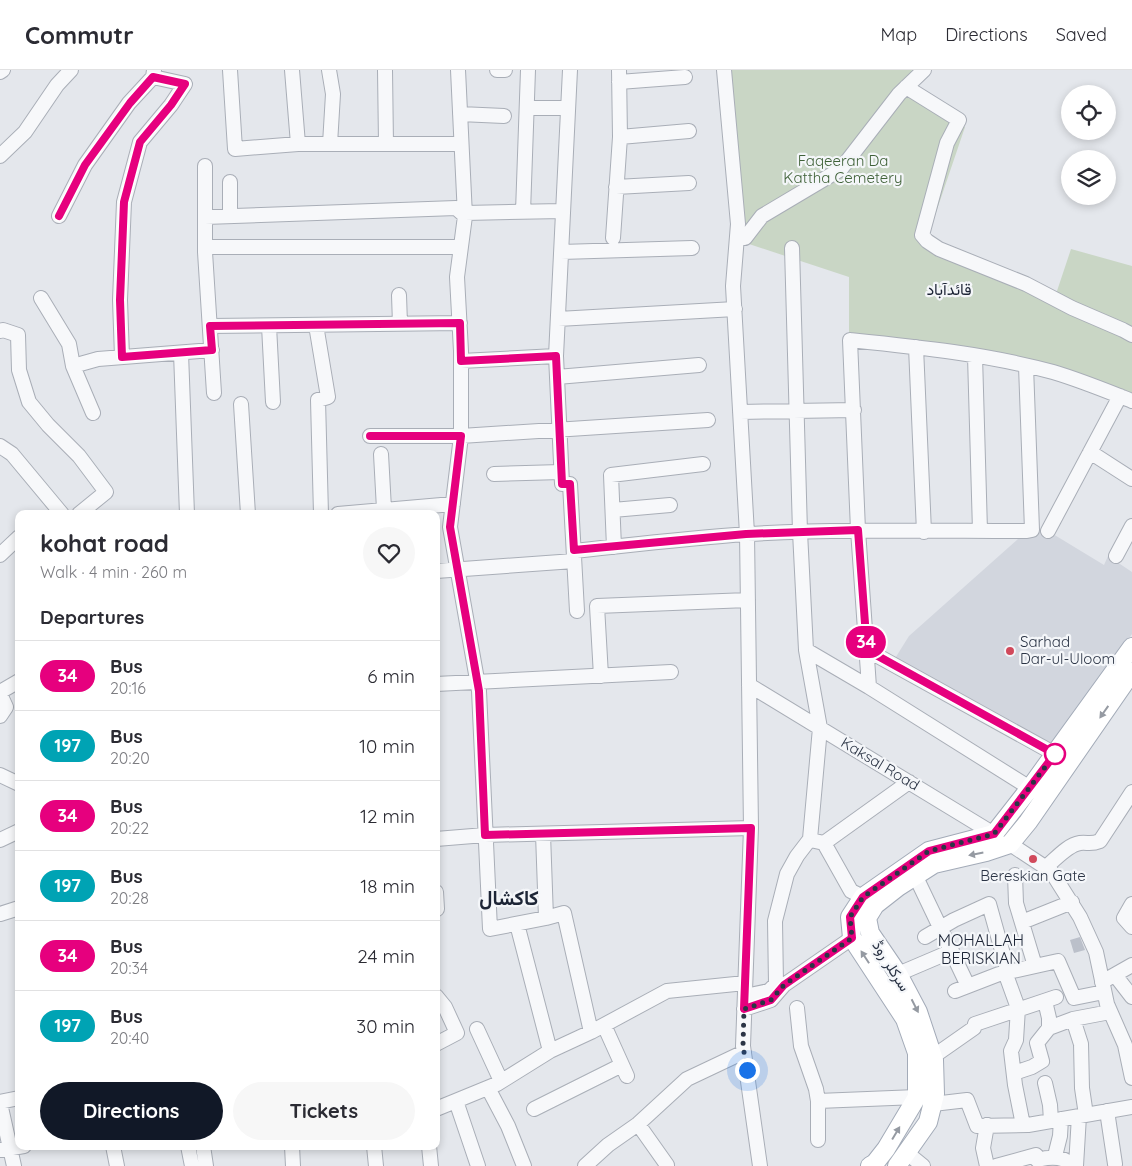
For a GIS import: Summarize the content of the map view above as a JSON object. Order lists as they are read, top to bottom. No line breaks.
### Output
{"streets":{"main road":["Kaksal Road","سرکلر روڈ"]},"districts":["قائدآباد","کاکشال","MOHALLAH BERISKIAN"],"parks":["Faqeeran Da Kattha Cemetery"],"places":["Sarhad Dar-ul-Uloom","Bereskian Gate"],"lines":["bus line 34"],"page":{"header":"Commutr","nav":["Map","Directions","Saved"],"on_map":"34","heading":[["kohat road","Walk · 4 min · 260 m"],"Departures"],"list":[{"mark":"34","name":"Bus","note":"20:16","value":"6 min"},{"mark":"197","name":"Bus","note":"20:20","value":"10 min"},{"mark":"34","name":"Bus","note":"20:22","value":"12 min"},{"mark":"197","name":"Bus","note":"20:28","value":"18 min"},{"mark":"34","name":"Bus","note":"20:34","value":"24 min"},{"mark":"197","name":"Bus","note":"20:40","value":"30 min"}],"buttons":["Directions","Tickets"]}}
